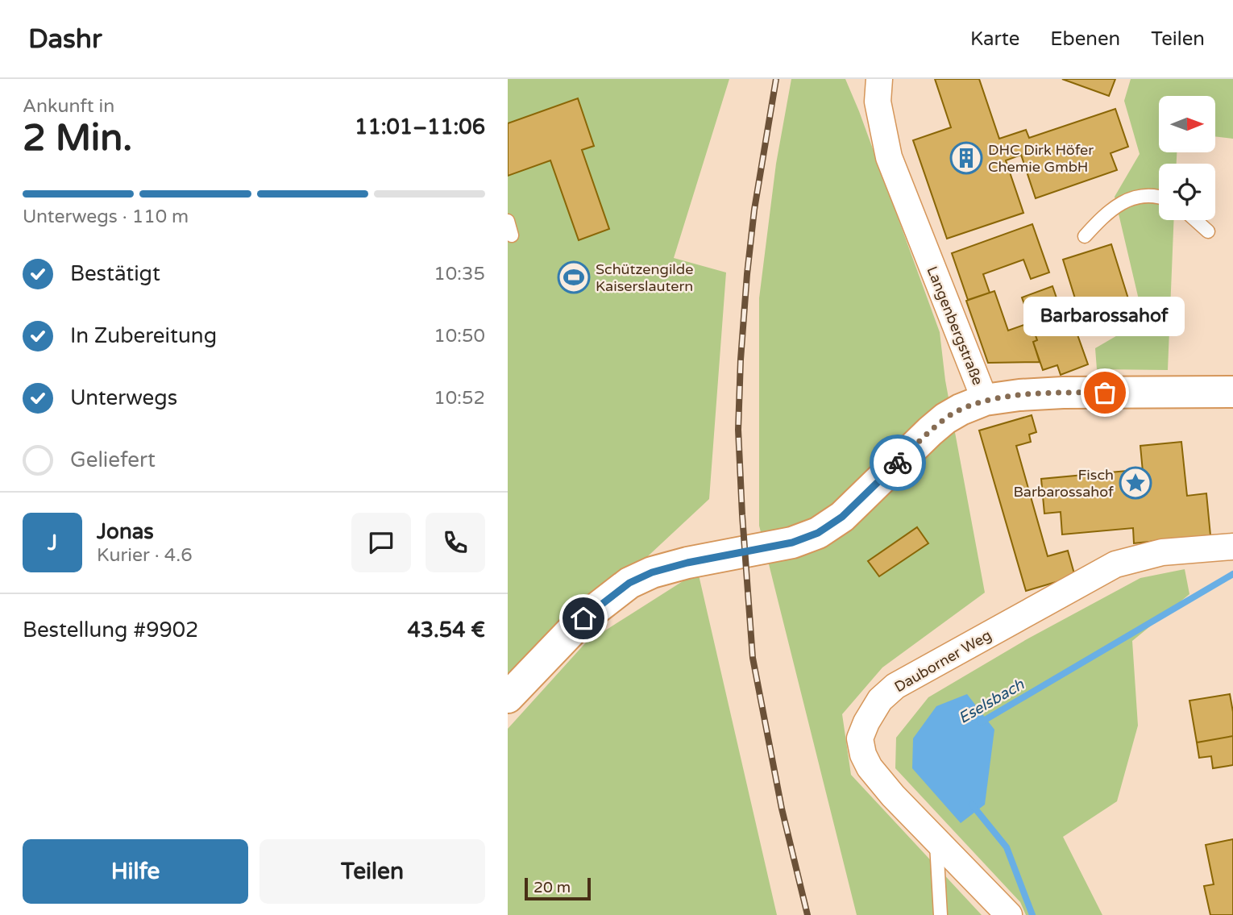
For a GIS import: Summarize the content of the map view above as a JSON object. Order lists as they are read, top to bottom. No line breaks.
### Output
{"streets":{"street":["Langenbergstraße","Dauborner Weg"]},"water":["Eselsbach"],"places":{"building":["DHC Dirk Höfer Chemie GmbH"],"sports":["Schützengilde Kaiserslautern"],"other":["Barbarossahof"],"place":["Fisch Barbarossahof"]},"scale_bar":"20 m","north":"right","page":{"header":"Dashr","nav":["Karte","Ebenen","Teilen"],"heading":["2 Min.","Ankunft in","11:01–11:06"],"panel":["Jonas","Kurier · 4.6","Bestellung #9902","43.54 €"],"bar":"Unterwegs · 110 m","list":[["Bestätigt","10:35"],["In Zubereitung","10:50"],["Unterwegs","10:52"],"Geliefert"],"bubble":"Barbarossahof","round":"J","buttons":["Hilfe","Teilen"],"scale":"20 m"}}
